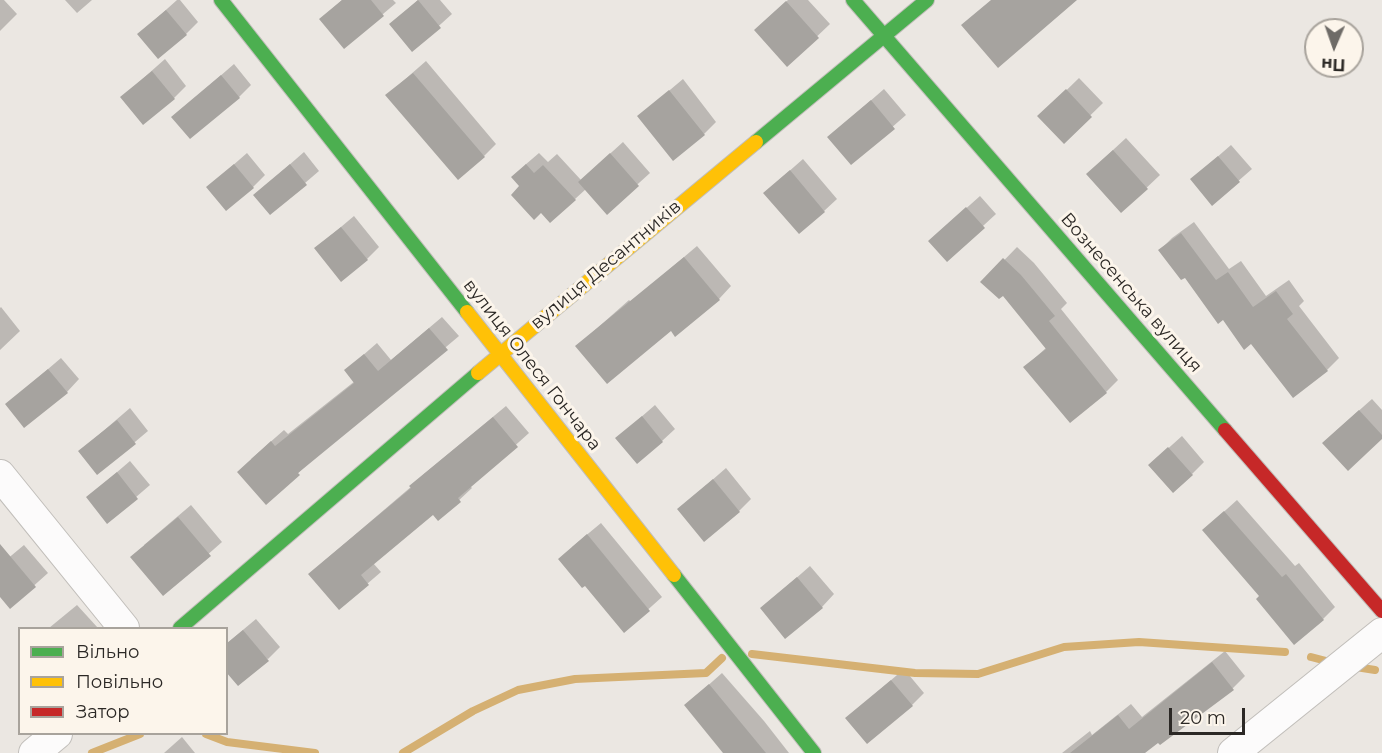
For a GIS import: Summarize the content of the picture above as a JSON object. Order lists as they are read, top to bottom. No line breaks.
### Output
{"streets":{"street":["вулиця Десантників","Вознесенська вулиця","вулиця Олеся Гончара"]},"crossings":[["вулиця Десантників","Вознесенська вулиця"],["вулиця Десантників","вулиця Олеся Гончара"]],"legend":["Вільно","Повільно","Затор"],"scale_bar":"20 m","north":"bottom"}
